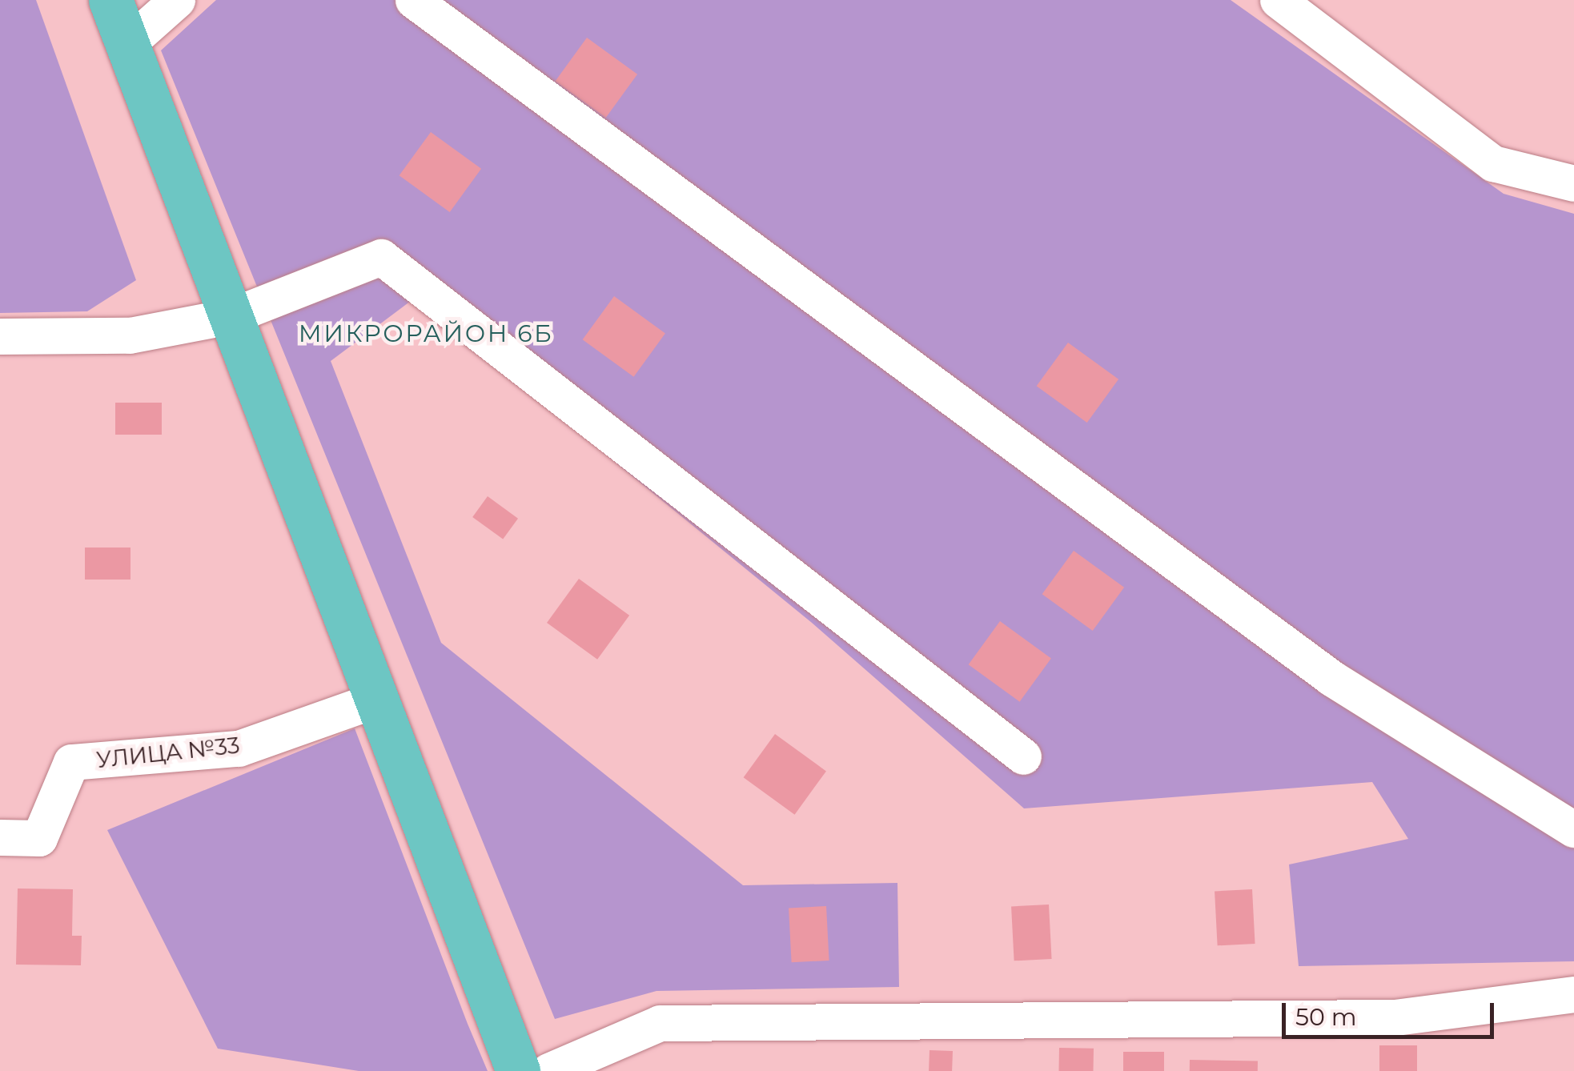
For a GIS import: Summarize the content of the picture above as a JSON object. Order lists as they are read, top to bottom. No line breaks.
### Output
{"streets":{"street":["УЛИЦА №33"]},"districts":["МИКРОРАЙОН 6Б"],"scale_bar":"50 m"}
